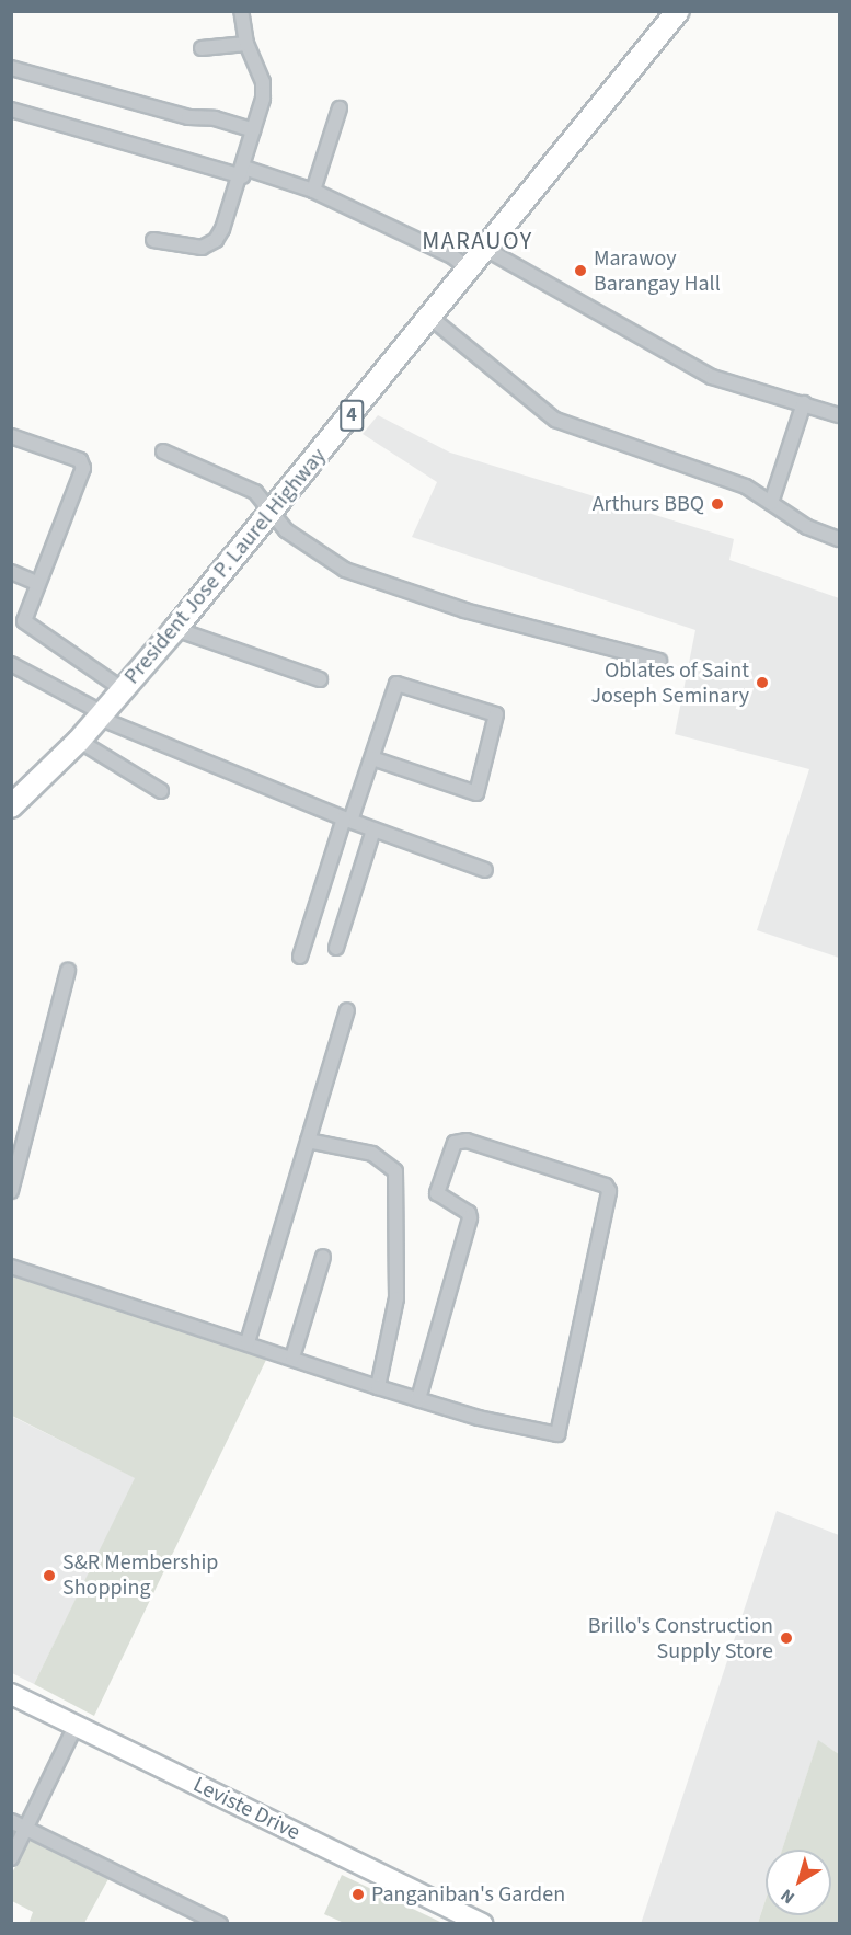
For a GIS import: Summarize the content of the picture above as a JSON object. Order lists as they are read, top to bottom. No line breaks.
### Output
{"streets":{"main road":["4","President Jose P. Laurel Highway","Leviste Drive"]},"districts":["MARAUOY"],"places":["Marawoy Barangay Hall","Arthurs BBQ","Oblates of Saint Joseph Seminary","S&R Membership Shopping","Brillo's Construction Supply Store","Panganiban's Garden"],"north":"bottom left"}
